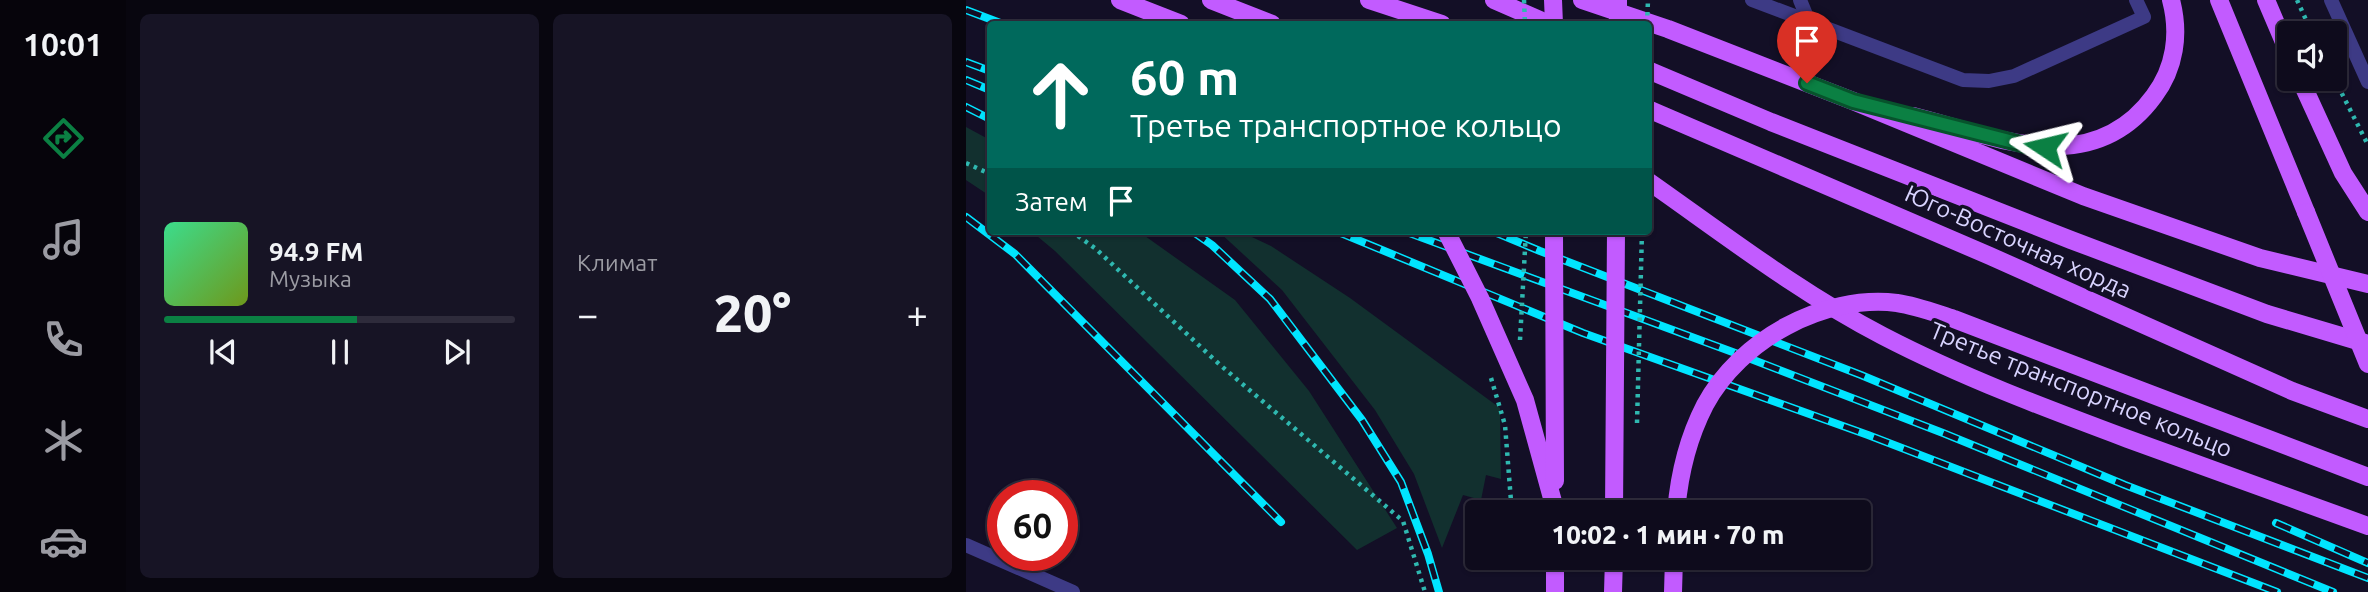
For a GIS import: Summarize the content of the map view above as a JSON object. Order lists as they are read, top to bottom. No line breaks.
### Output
{"streets":{"main road":["Юго-Восточная хорда","Третье транспортное кольцо"]},"page":{"tabs":"10:01","tile":"Климат","turn":["60 m","Третье транспортное кольцо"],"then":"Затем","song":["94.9 FM","Музыка"],"heat":["−","20°","+"],"limit":"60","trip":"10:02 · 1 мин · 70 m"}}
